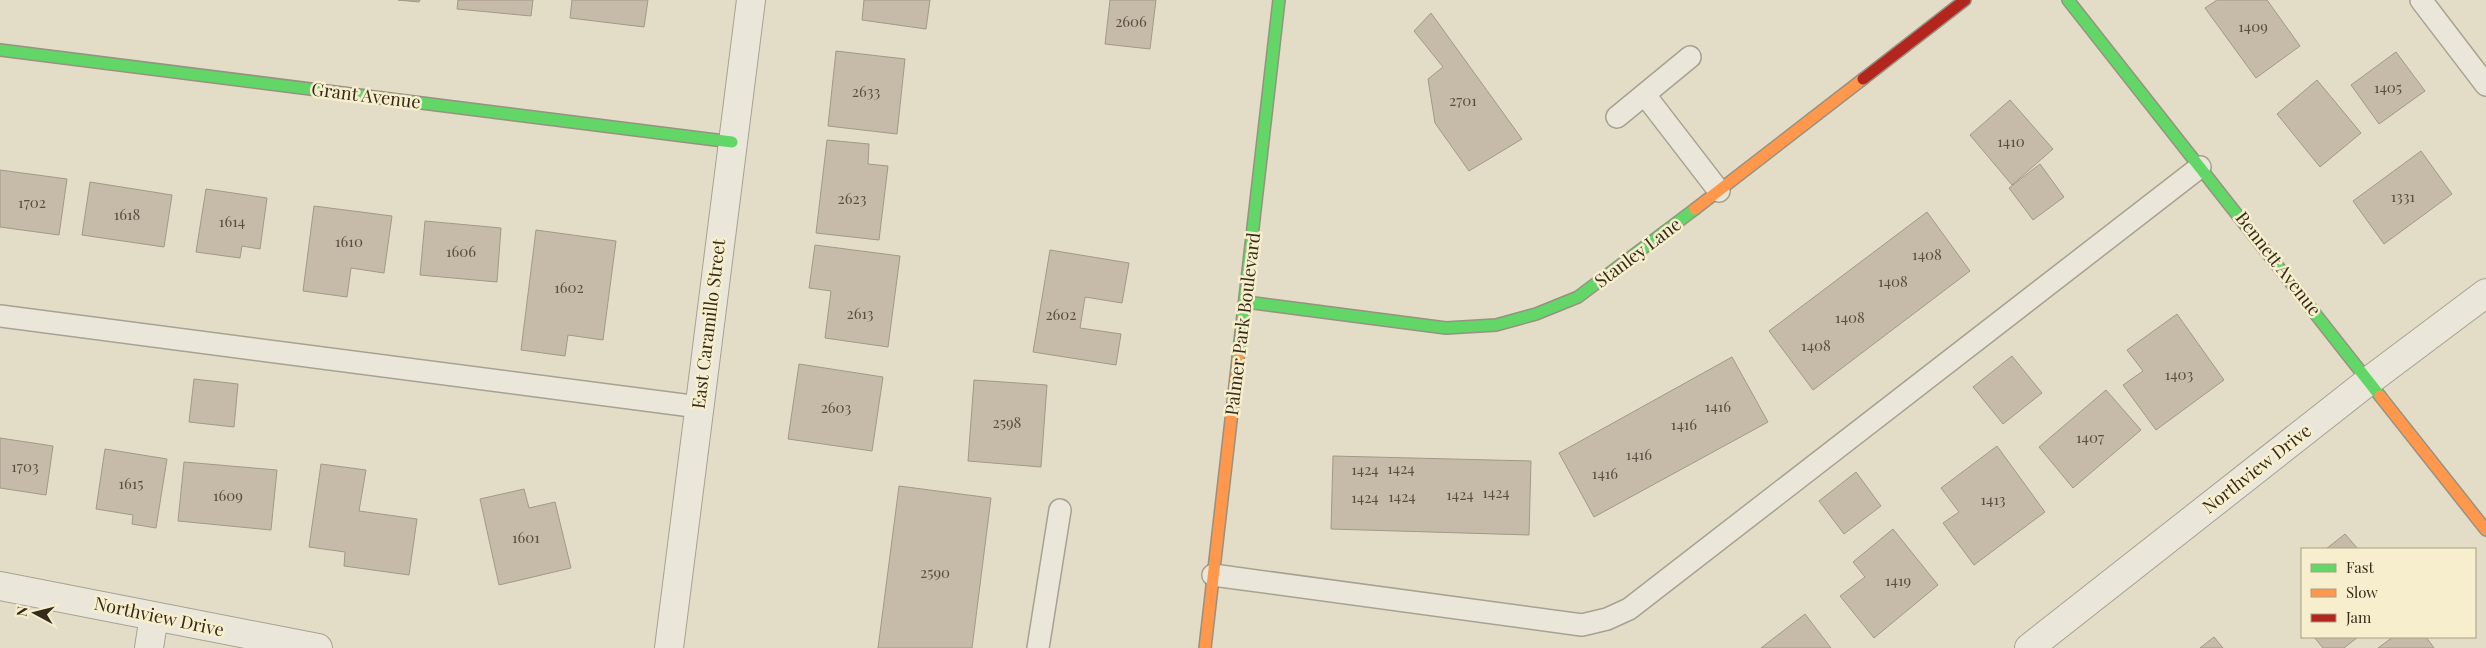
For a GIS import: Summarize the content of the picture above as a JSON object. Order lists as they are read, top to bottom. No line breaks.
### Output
{"streets":{"street":["Grant Avenue","Stanley Lane","Bennett Avenue","East Caramillo Street","Palmer Park Boulevard","Northview Drive"]},"crossings":[["Grant Avenue","East Caramillo Street"],["Stanley Lane","Palmer Park Boulevard"],["Bennett Avenue","Northview Drive"]],"house_numbers":["2606","1409","1405","2633","2701","1410","1331","2623","1702","1618","1614","1610","1606","1408","1408","1602","2613","2602","1408","1408","1403","1416","2603","2598","1416","1407","1416","1703","1424","1424","1416","1615","1424","1424","1609","1424","1424","1413","1601","2590","1419"],"legend":["Fast","Slow","Jam"],"north":"left"}
